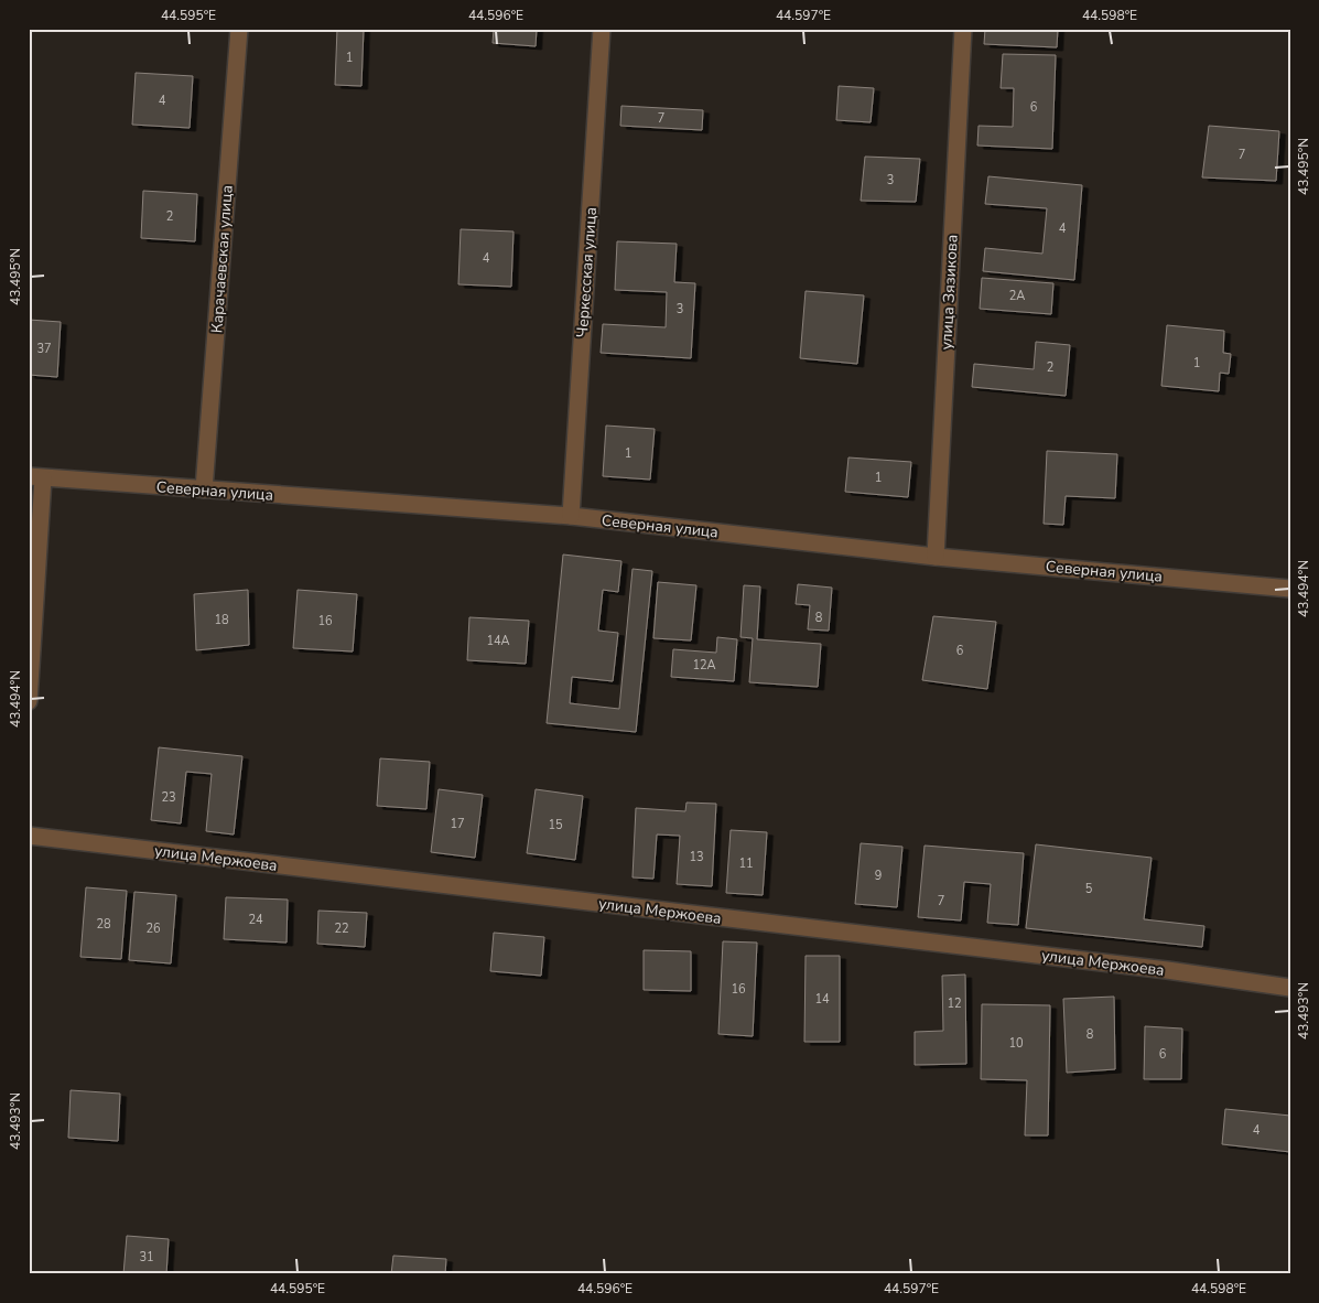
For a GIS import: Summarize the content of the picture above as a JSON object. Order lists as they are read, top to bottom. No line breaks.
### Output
{"streets":{"street":["Карачаевская улица","Черкесская улица","улица Зязикова","Северная улица","улица Мержоева"]},"crossings":[["Карачаевская улица","Северная улица"],["Черкесская улица","Северная улица"],["улица Зязикова","Северная улица"]],"house_numbers":["1","4","6","7","7","3","2","4","4","2А","3","37","1","2","1","1","8","18","16","14А","6","12А","23","17","15","13","11","9","5","7","24","28","26","22","16","14","12","8","10","6","4","31"],"coordinates":["44.595°E","44.596°E","44.597°E","44.598°E","43.495°N","43.494°N","43.493°N"]}
